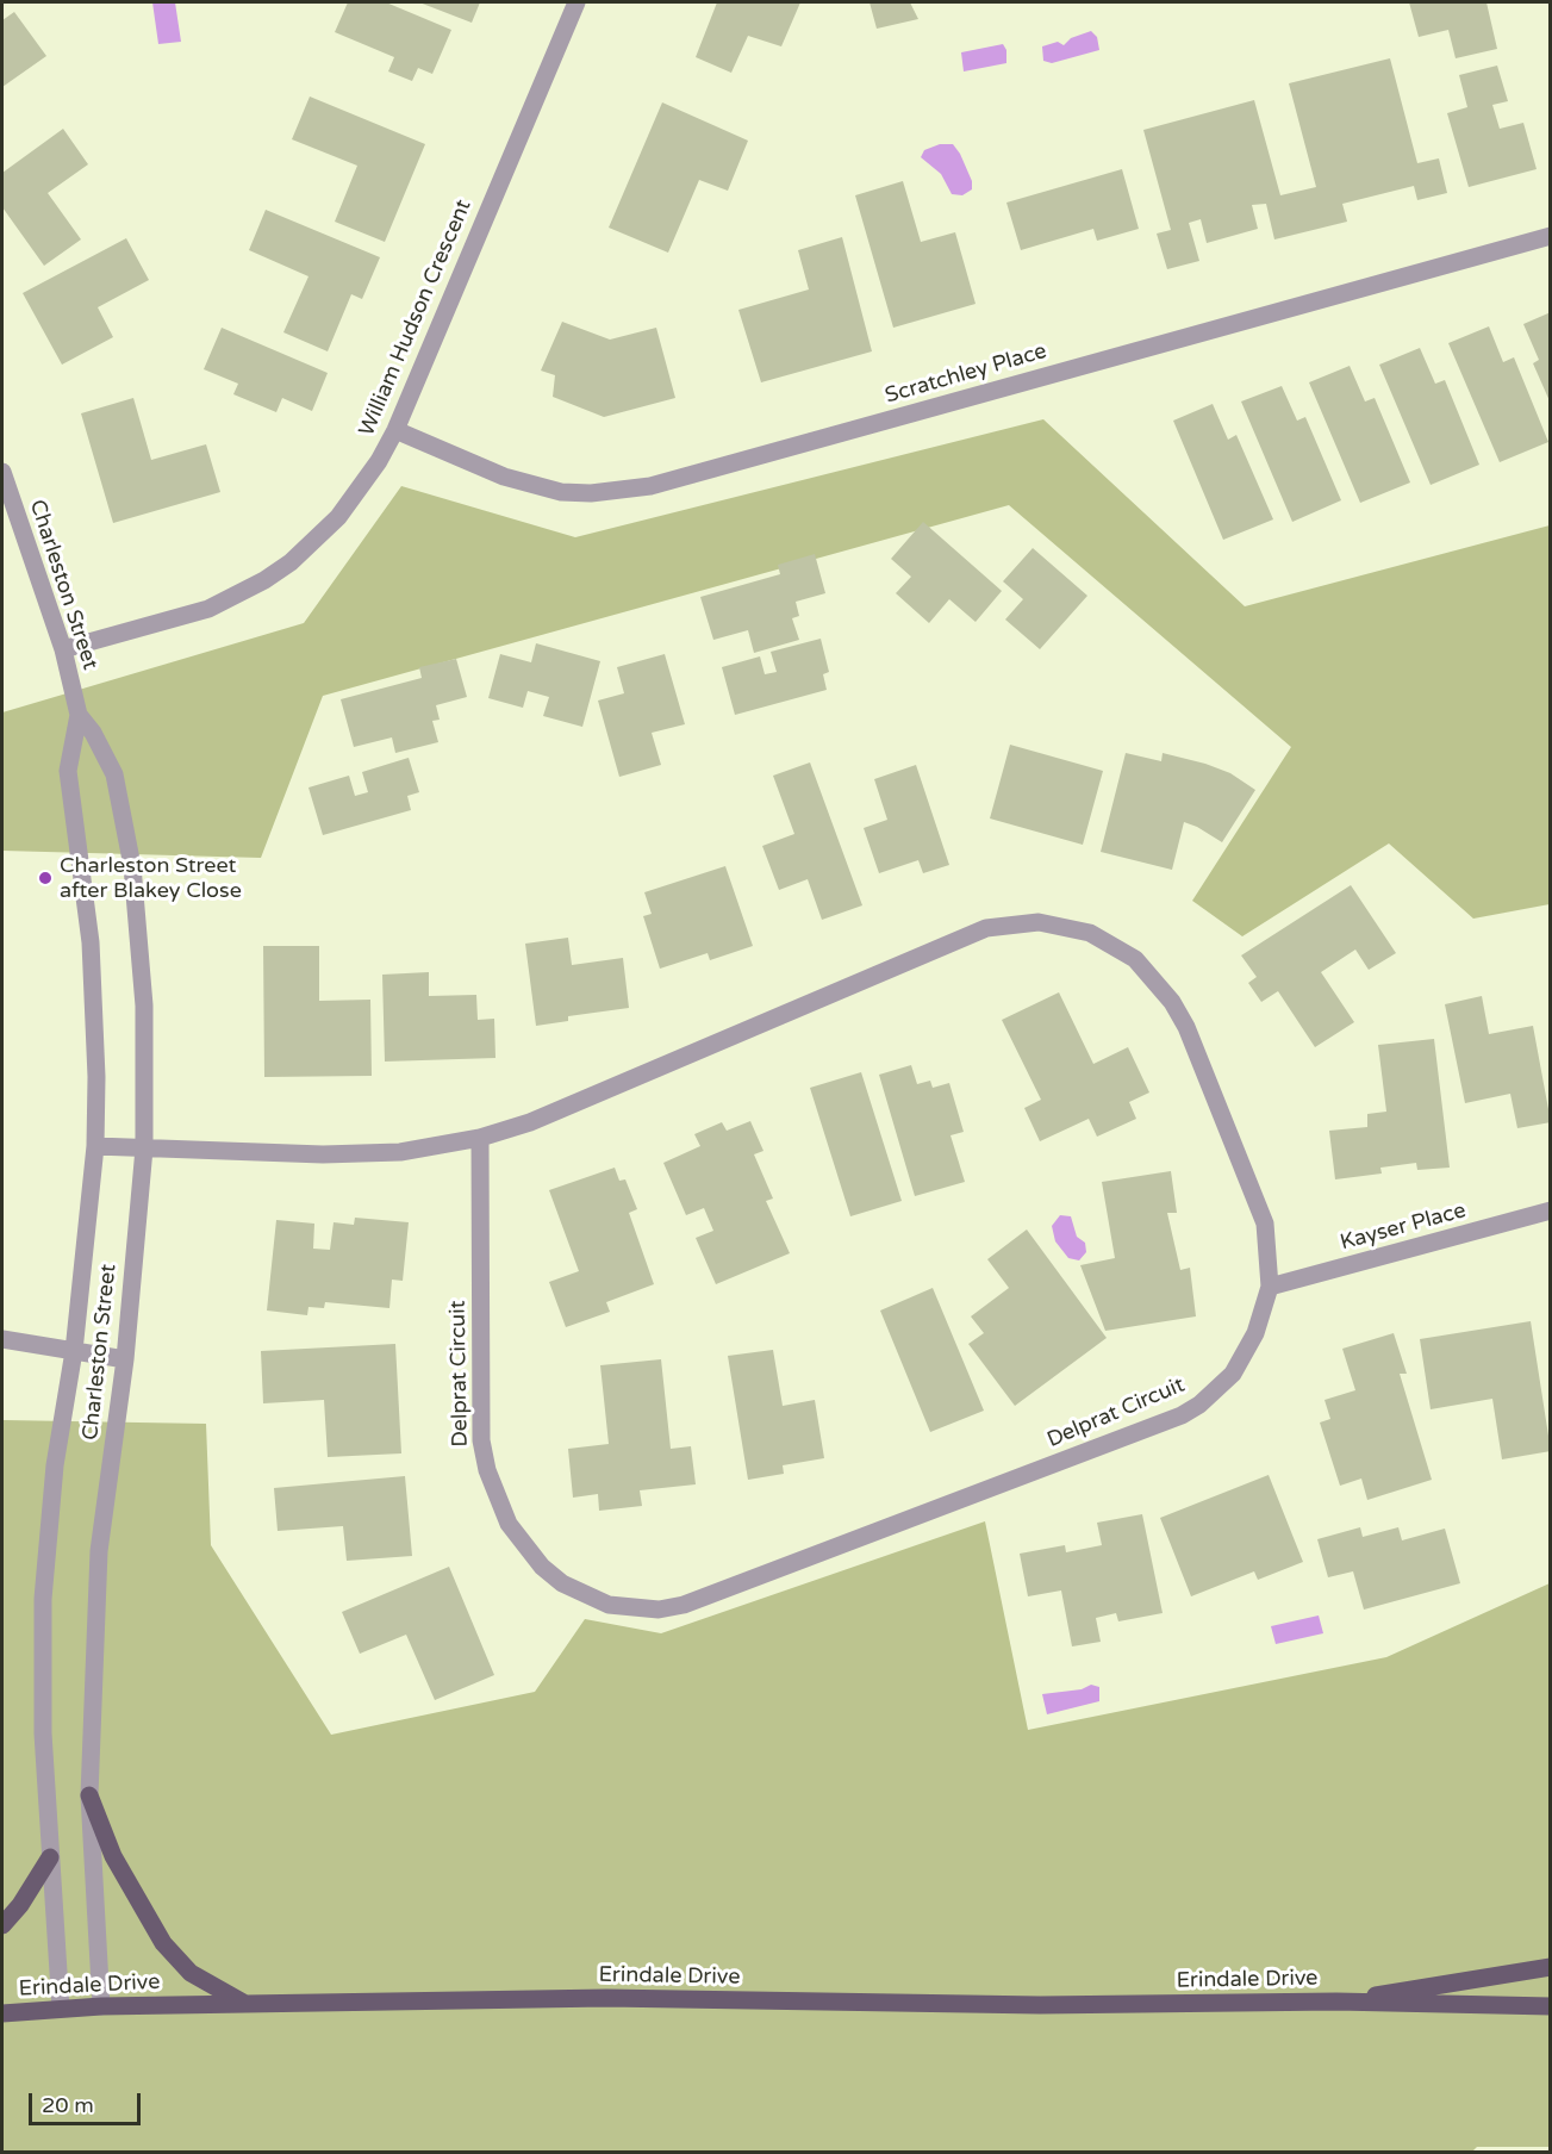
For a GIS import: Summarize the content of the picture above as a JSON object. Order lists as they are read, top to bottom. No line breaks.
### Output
{"streets":{"main road":["Erindale Drive"],"street":["William Hudson Crescent","Scratchley Place","Charleston Street","Kayser Place","Delprat Circuit"]},"crossings":[["William Hudson Crescent","Scratchley Place"],["William Hudson Crescent","Charleston Street"],["Charleston Street","Delprat Circuit"],["Charleston Street","Erindale Drive"],["Kayser Place","Delprat Circuit"]],"places":["Charleston Street after Blakey Close"],"scale_bar":"20 m"}
